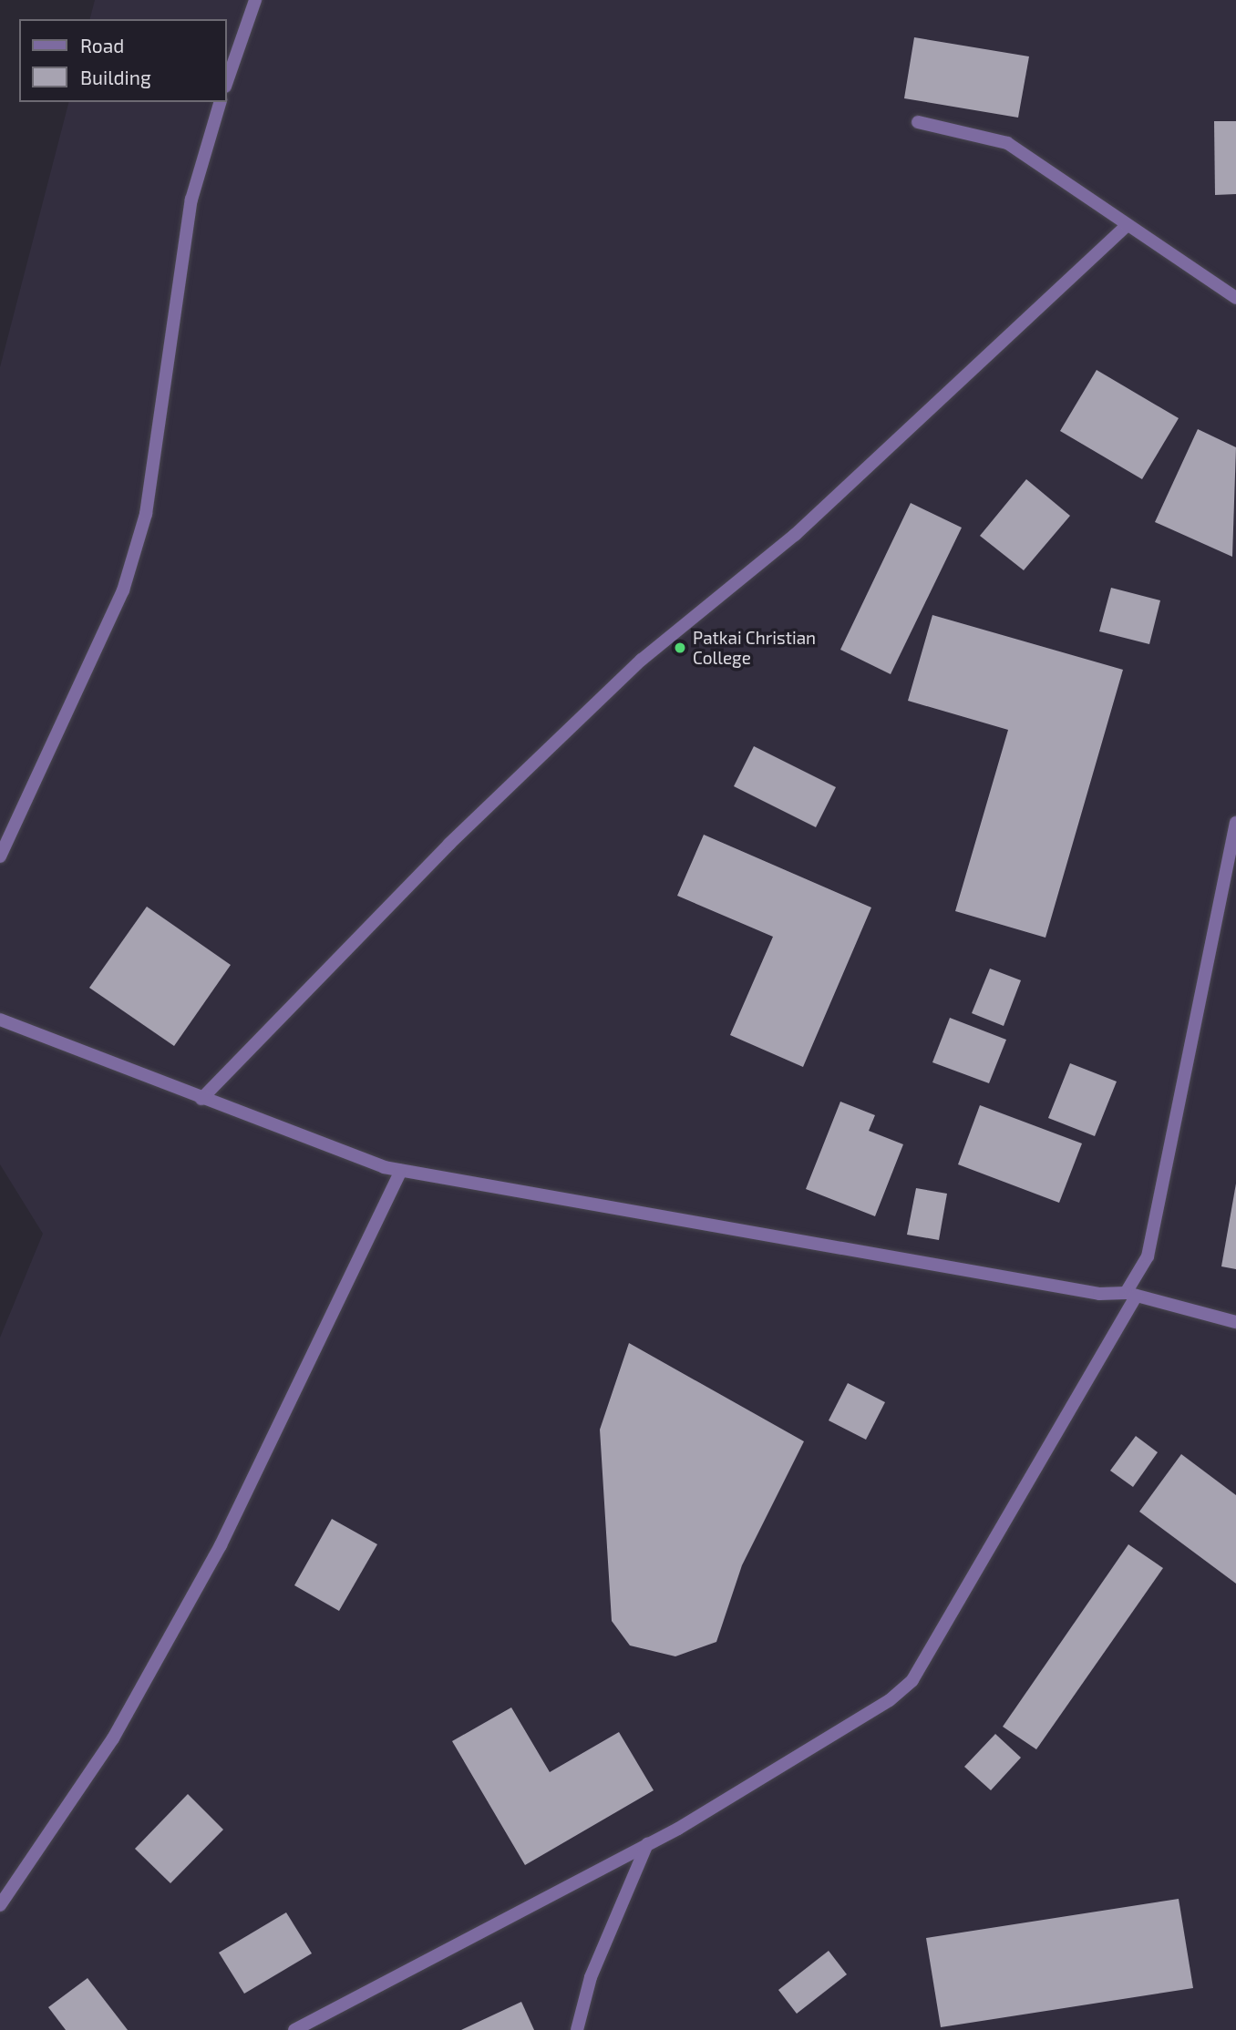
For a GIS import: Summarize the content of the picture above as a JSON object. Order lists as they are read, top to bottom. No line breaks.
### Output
{"places":["Patkai Christian College"],"legend":["Road","Building"]}
